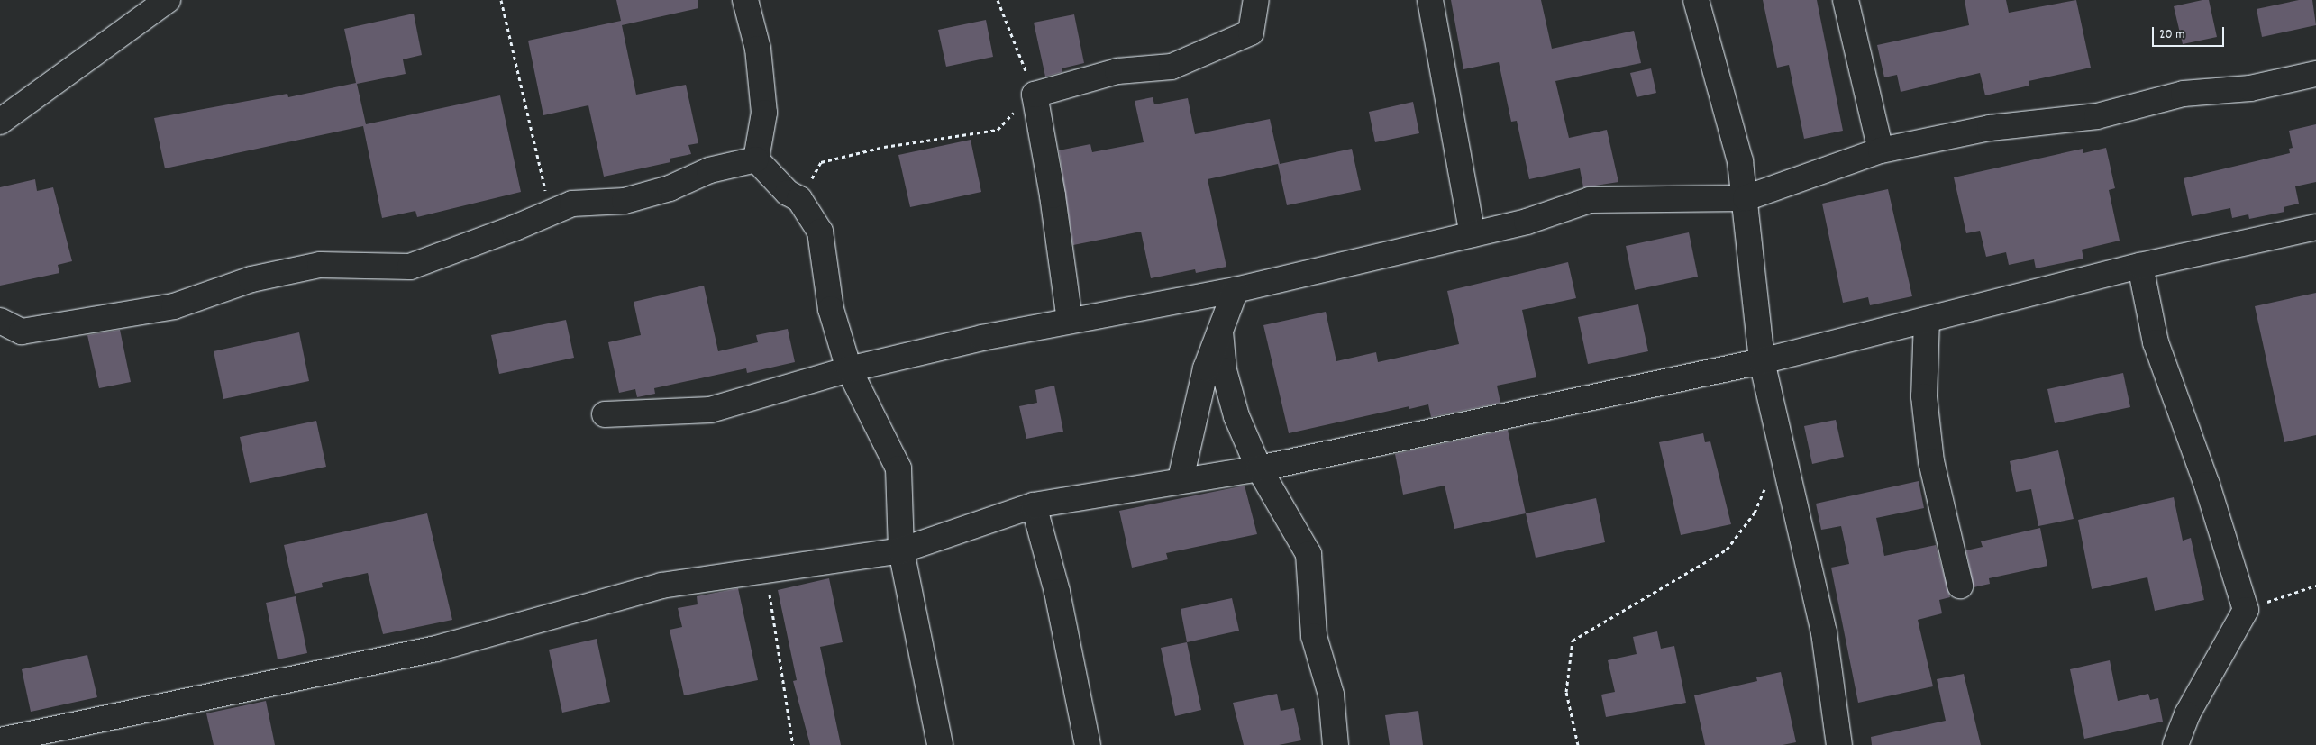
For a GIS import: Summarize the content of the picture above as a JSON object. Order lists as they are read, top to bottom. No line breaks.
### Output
{"scale_bar":"20 m"}
